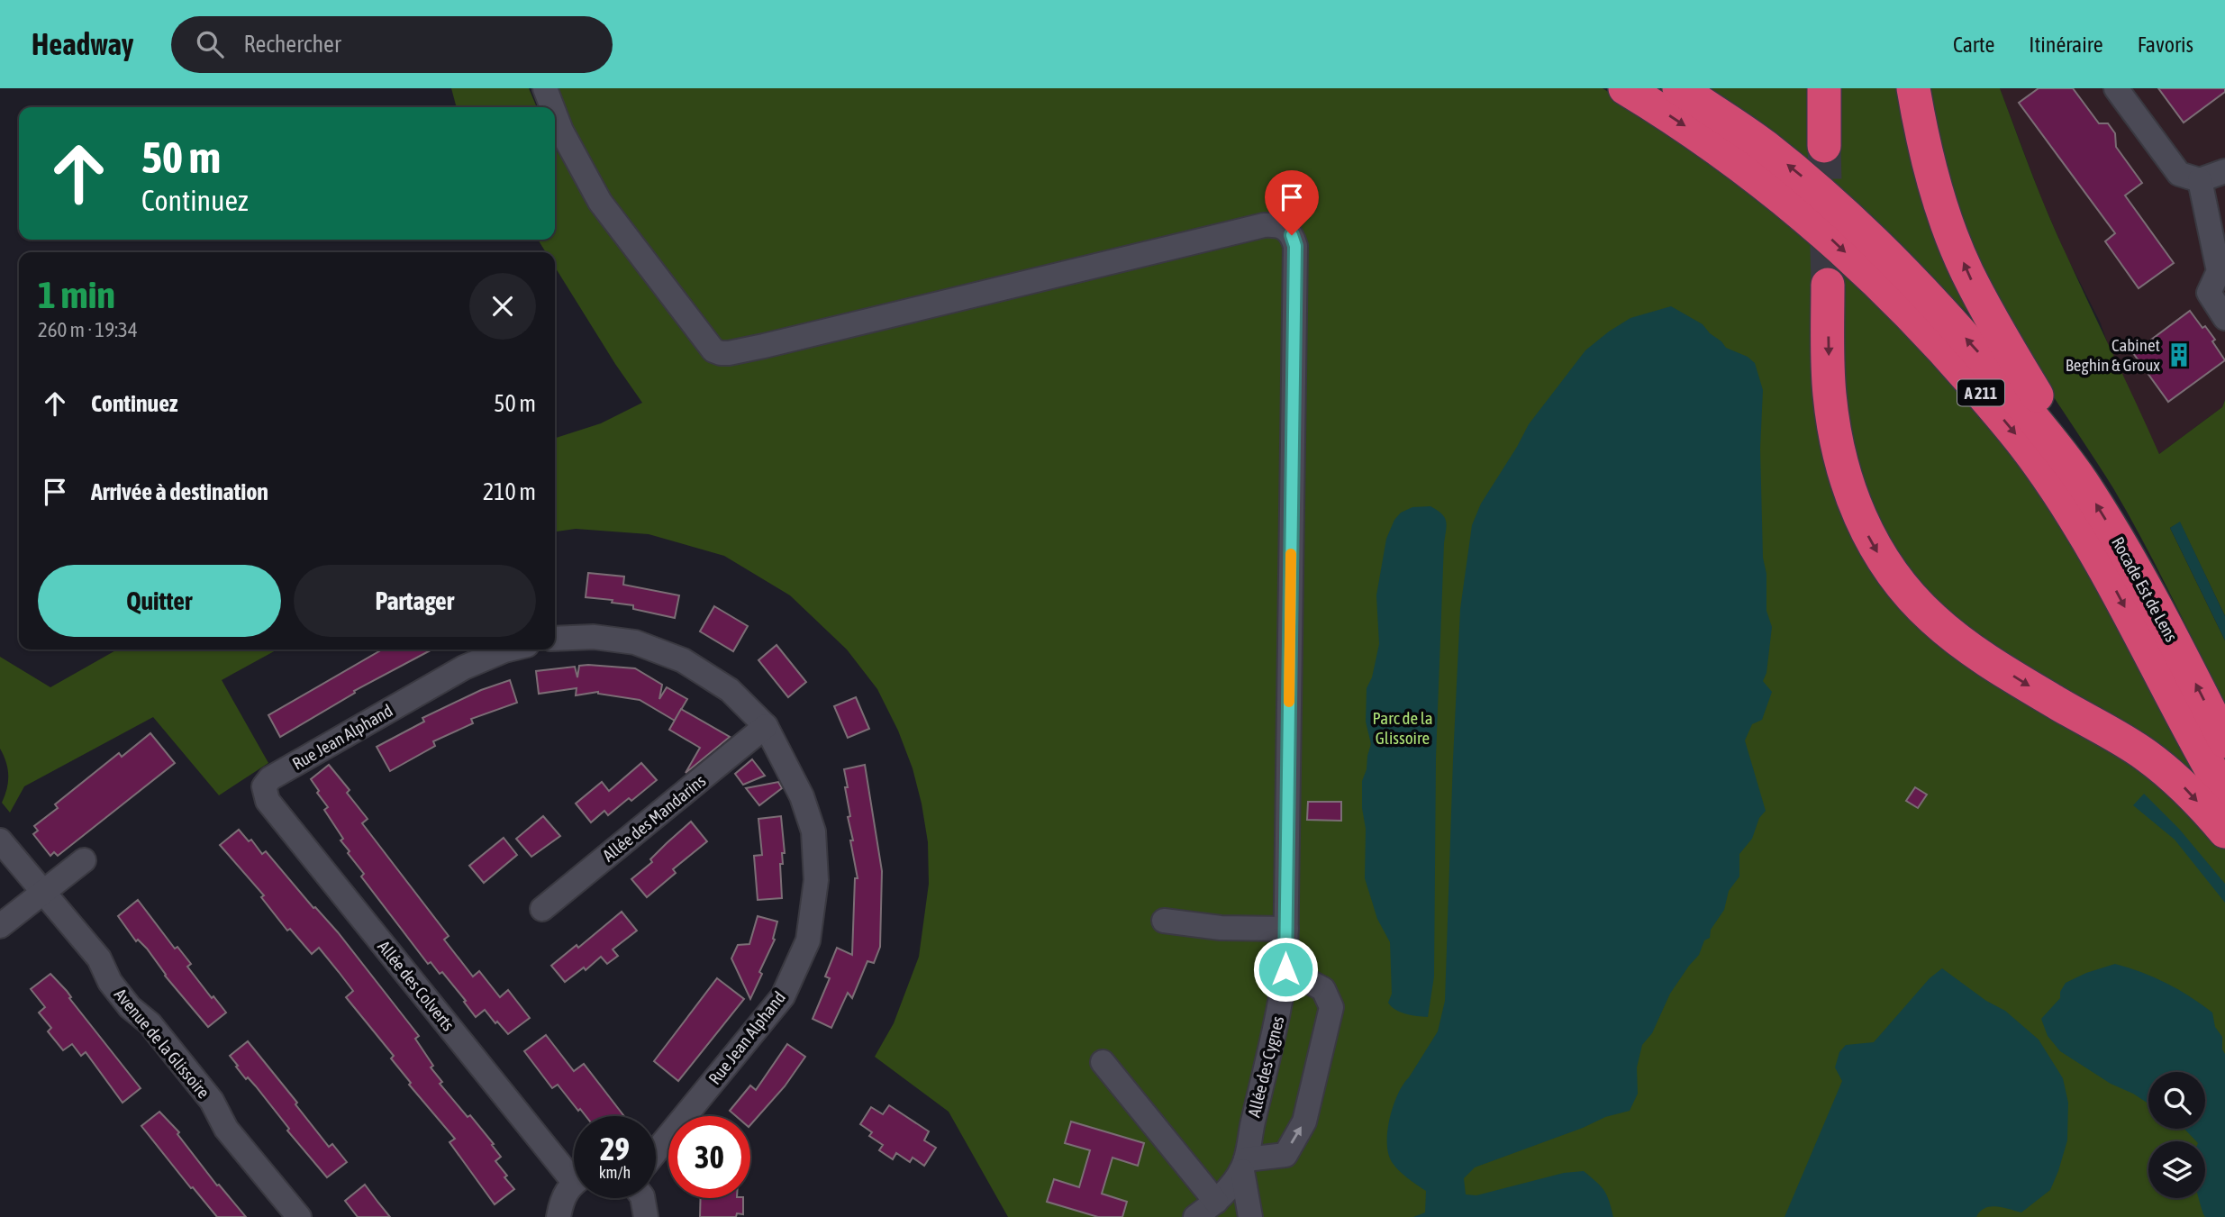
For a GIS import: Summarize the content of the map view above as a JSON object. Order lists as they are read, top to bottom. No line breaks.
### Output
{"streets":{"highway":["A 211","Rocade Est de Lens"],"street":["Rue Jean Alphand","Allée des Mandarins","Allée des Colverts","Avenue de la Glissoire","Allée des Cygnes"]},"crossings":[["A 211","Rocade Est de Lens"],["Rue Jean Alphand","Allée des Mandarins"],["Rue Jean Alphand","Allée des Colverts"]],"parks":["Parc de la Glissoire"],"places":{"building":["Cabinet Beghin & Groux"]},"page":{"header":"Headway","search":"Rechercher","nav":["Carte","Itinéraire","Favoris"],"turn":["50 m","Continuez"],"heading":["1 min","260 m · 19:34"],"list":[{"name":"Continuez","value":"50 m"},{"name":"Arrivée à destination","value":"210 m"}],"buttons":["Quitter","Partager"],"speed":"29 km/h","limit":"30"}}
